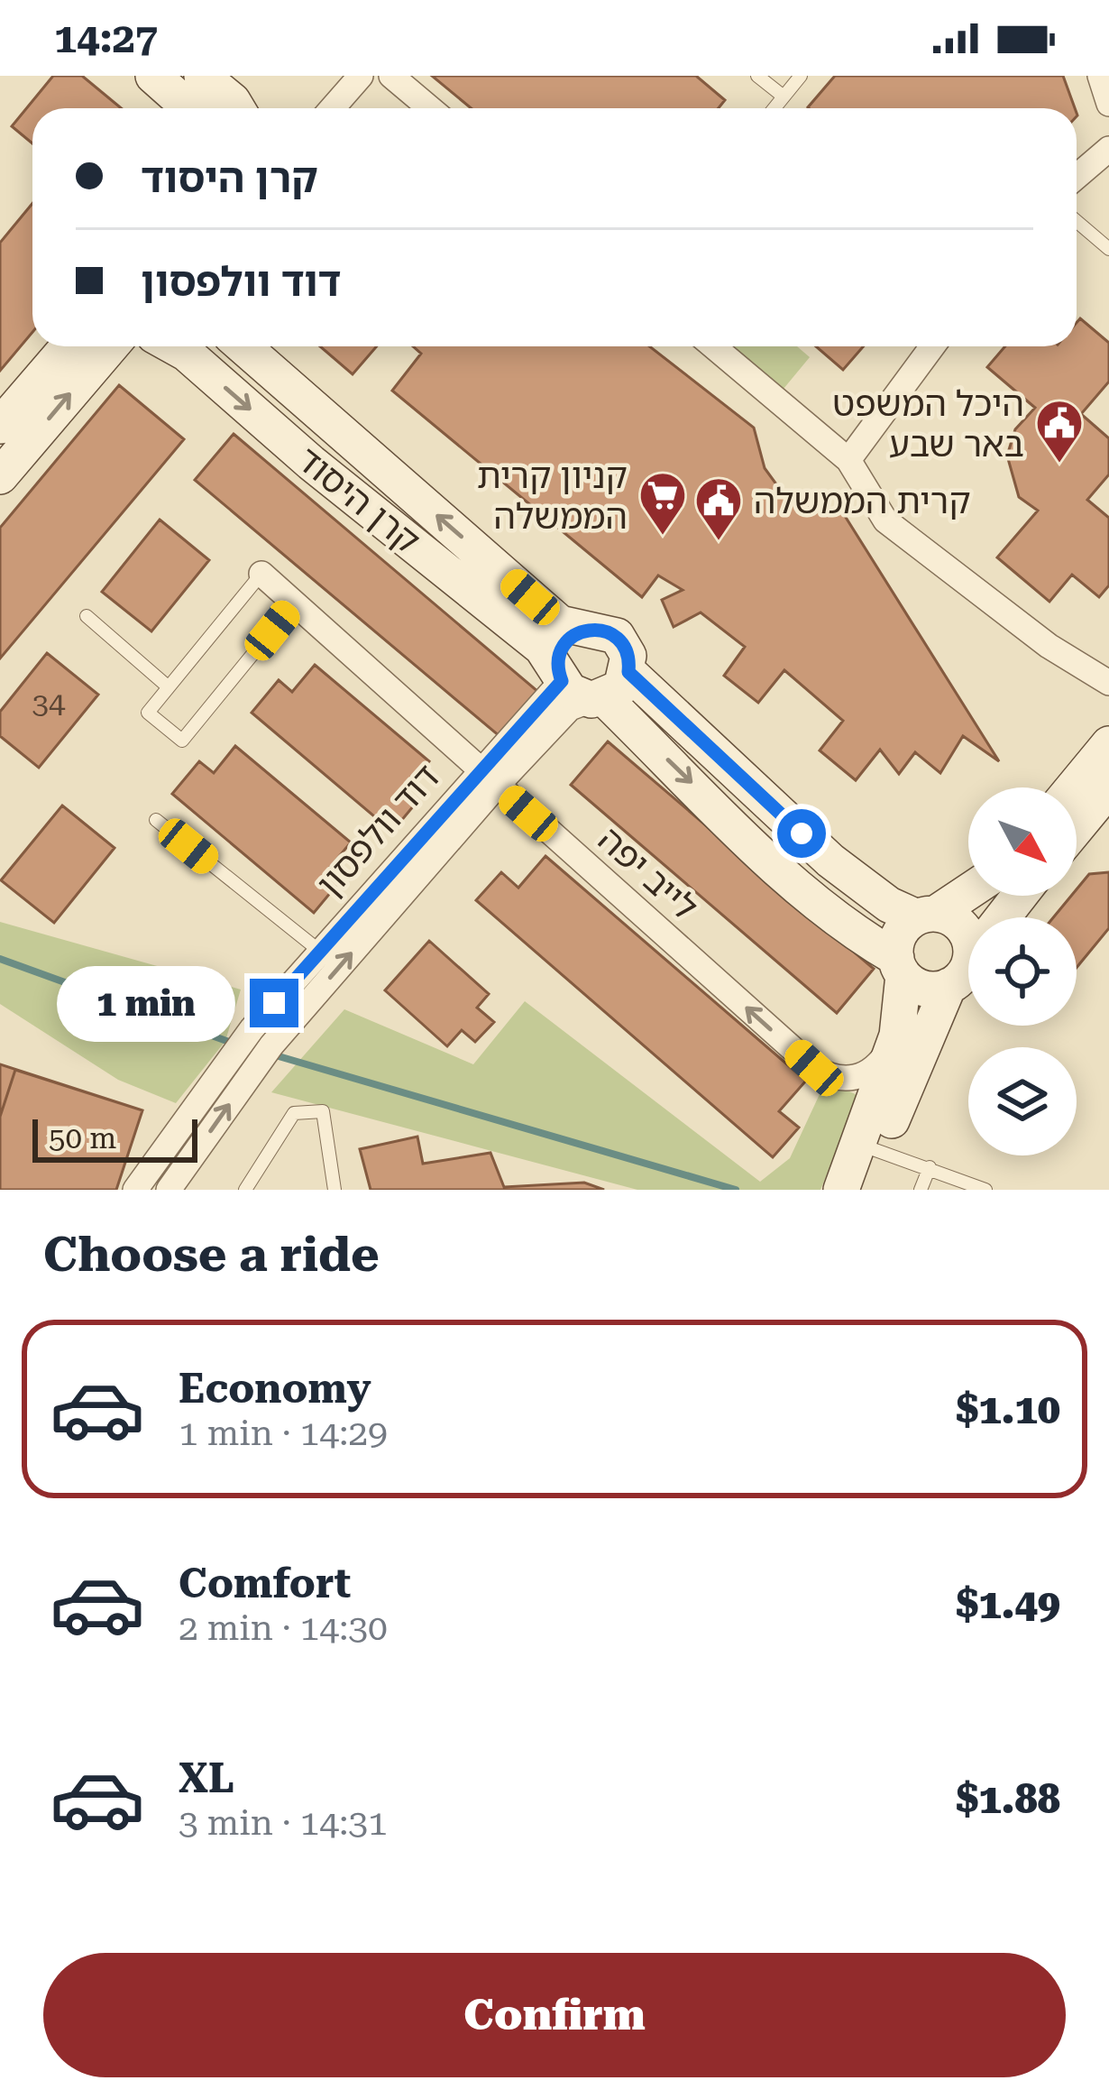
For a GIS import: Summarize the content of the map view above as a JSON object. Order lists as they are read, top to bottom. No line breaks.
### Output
{"streets":{"street":["קרן היסוד","דוד וולפסון","לייב יפה"]},"crossings":[["קרן היסוד","דוד וולפסון"],["דוד וולפסון","לייב יפה"]],"one_way":["לייב יפה"],"places":{"public building":["היכל המשפט באר שבע","קרית הממשלה"],"supermarket":["קניון קרית הממשלה"]},"house_numbers":["34"],"scale_bar":"50 m","north":"bottom right","page":{"status":"14:27","banner":["קרן היסוד","דוד וולפסון"],"bubble":"1 min","scale":"50 m","heading":"Choose a ride","list":[{"name":"Economy","note":"1 min · 14:29","value":"$1.10"},{"name":"Comfort","note":"2 min · 14:30","value":"$1.49"},{"name":"XL","note":"3 min · 14:31","value":"$1.88"}],"buttons":"Confirm"}}
